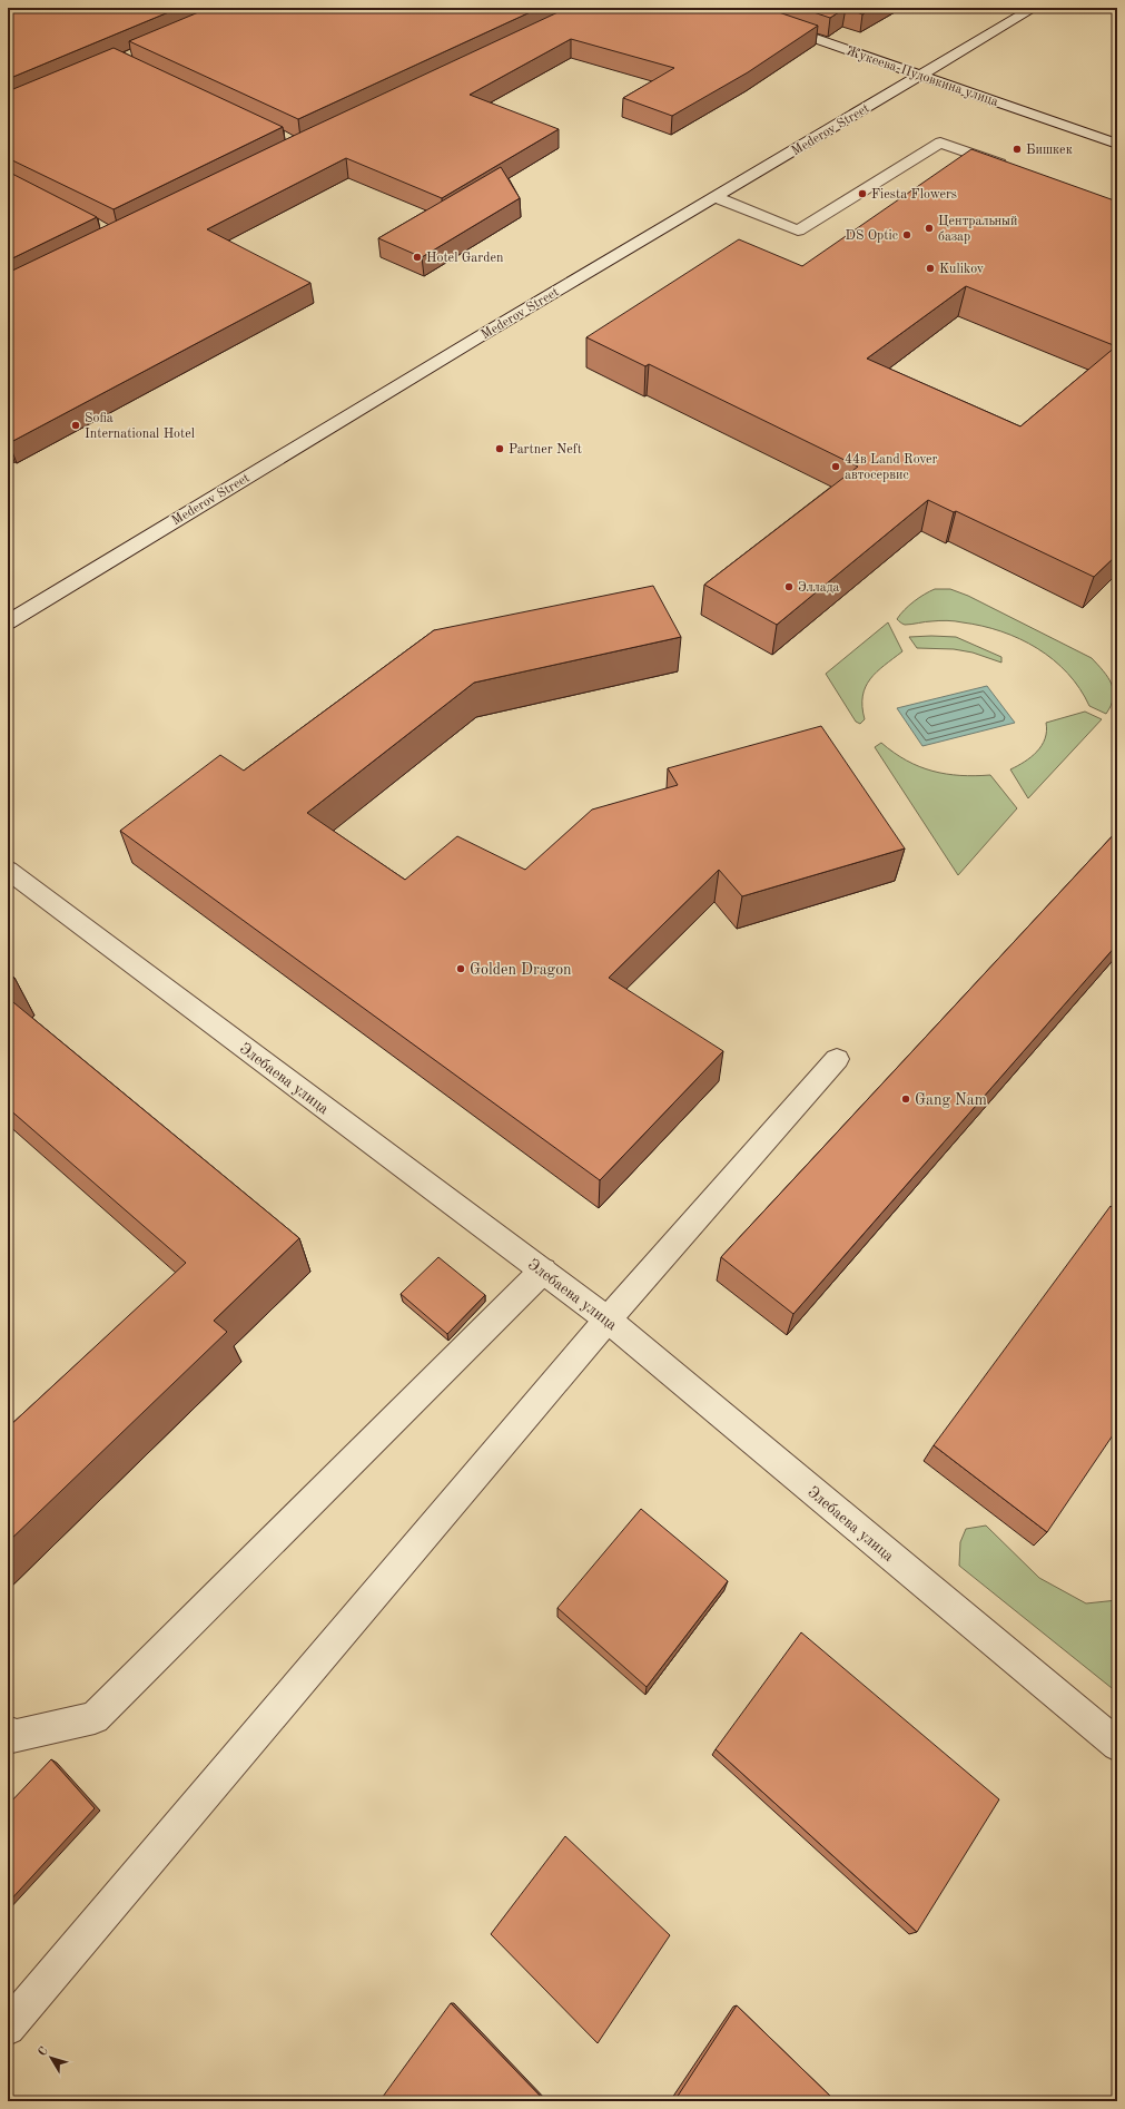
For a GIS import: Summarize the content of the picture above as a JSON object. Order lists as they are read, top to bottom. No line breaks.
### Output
{"streets":{"main road":["Жукеева-Пудовкина улица","Mederov Street","Элебаева улица"]},"crossings":[["Жукеева-Пудовкина улица","Mederov Street"]],"places":["Бишкек","Fiesta Flowers","Центральный базар","DS Optic","Hotel Garden","Kulikov","Sofia International Hotel","Partner Neft","44в Land Rover автосервис","Эллада","Golden Dragon","Gang Nam"],"north":"top left"}
